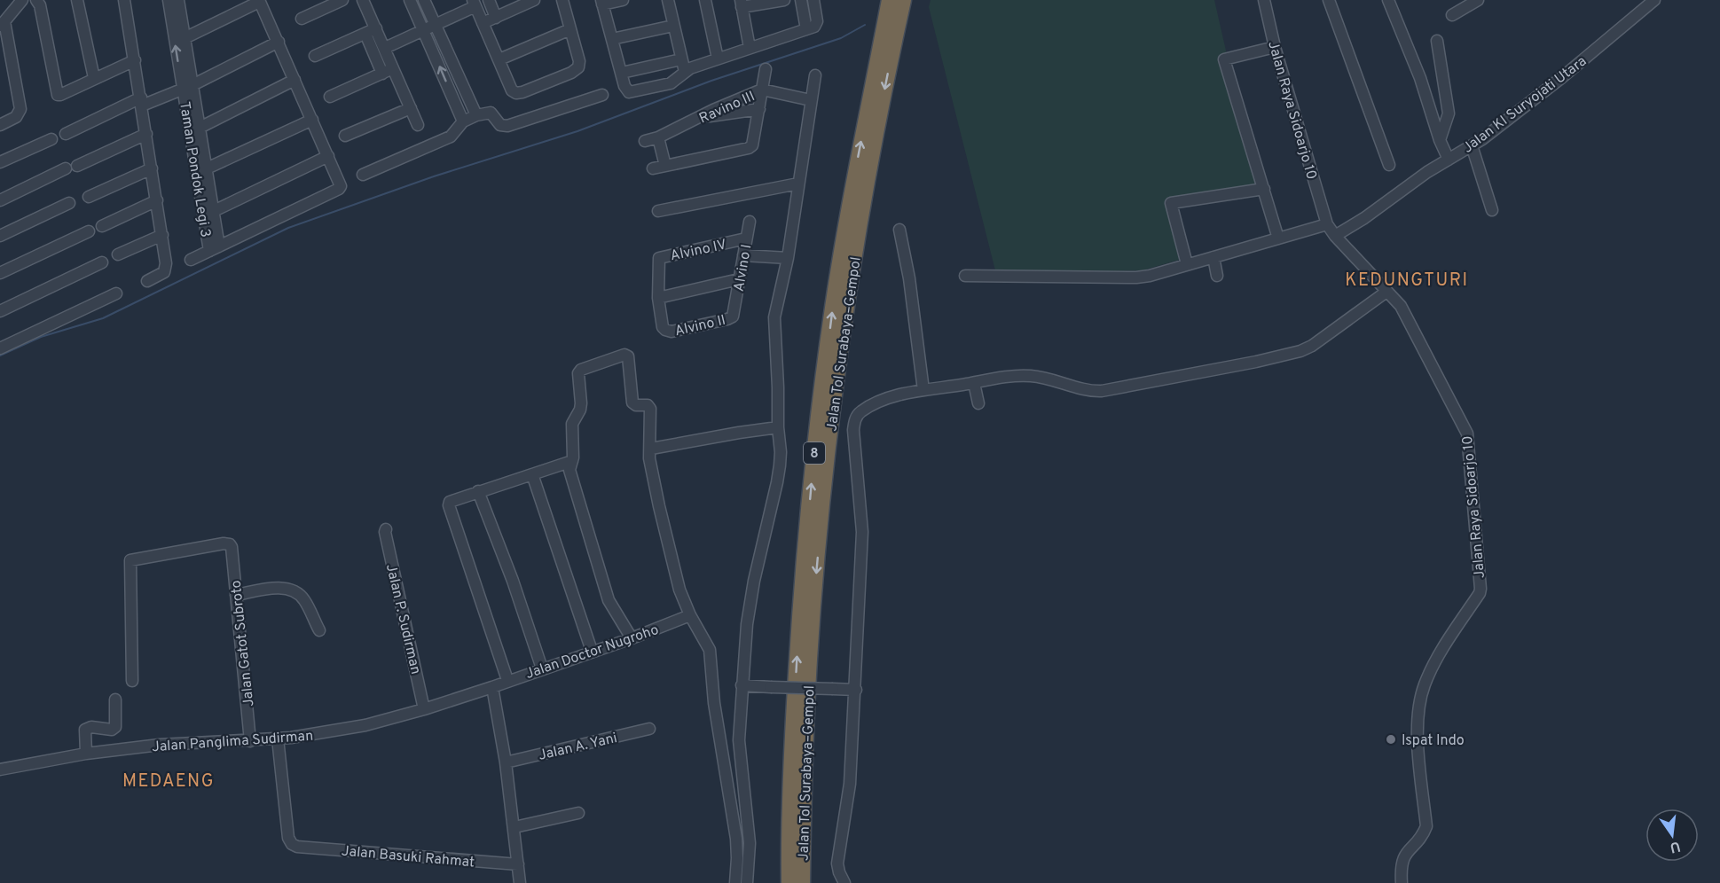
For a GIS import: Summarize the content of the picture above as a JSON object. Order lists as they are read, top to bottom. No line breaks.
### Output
{"streets":{"highway":["Jalan Tol Surabaya–Gempol","8"],"street":["Jalan KI Suryojati Utara","Ravino III","Jalan Raya Sidoarjo 10","Taman Pondok Legi 3","Alvino IV","Alvino I","Alvino II","Jalan P. Sudirman","Jalan Gatot Subroto","Jalan Doctor Nugroho","Jalan Panglima Sudirman","Jalan A. Yani","Jalan Basuki Rahmat"]},"crossings":[["Jalan KI Suryojati Utara","Jalan Raya Sidoarjo 10"],["Alvino IV","Alvino I"],["Alvino IV","Alvino II"],["Alvino I","Alvino II"],["Jalan P. Sudirman","Jalan Panglima Sudirman"],["Jalan Gatot Subroto","Jalan Panglima Sudirman"],["Jalan Doctor Nugroho","Jalan Panglima Sudirman"],["Jalan Panglima Sudirman","Jalan Basuki Rahmat"]],"districts":["KEDUNGTURI","MEDAENG"],"places":["Ispat Indo"],"north":"bottom"}
